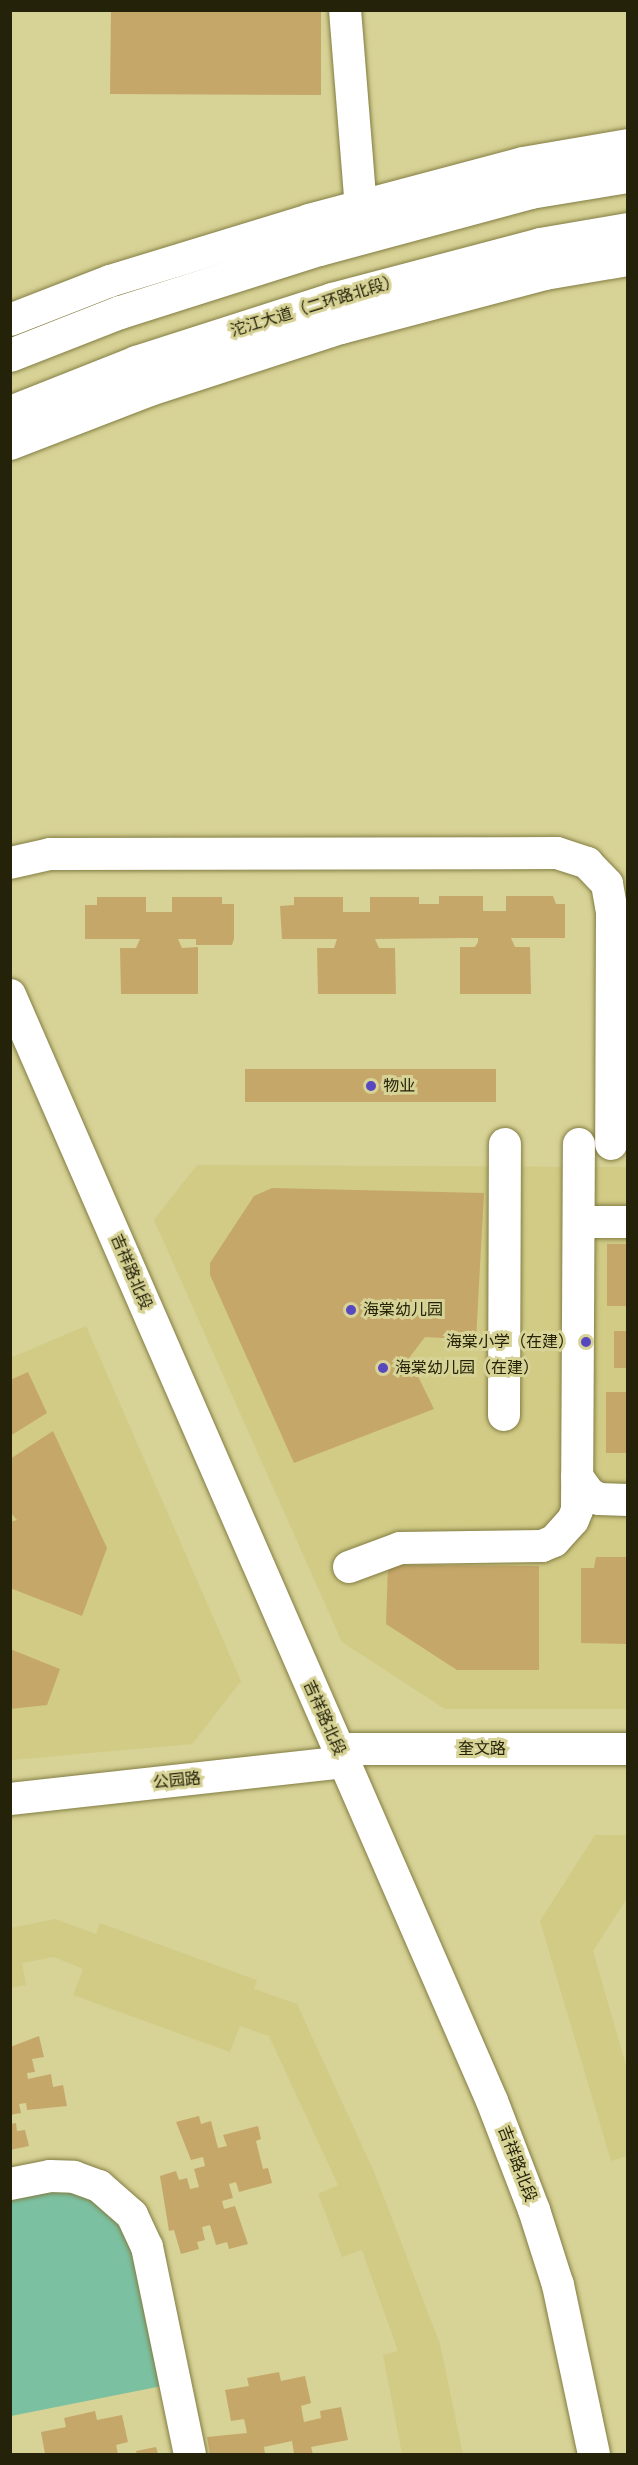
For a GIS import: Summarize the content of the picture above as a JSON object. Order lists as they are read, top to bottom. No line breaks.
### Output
{"streets":{"highway":["沱江大道（二环路北段）"],"street":["吉祥路北段","奎文路","公园路"]},"crossings":[["吉祥路北段","奎文路"],["吉祥路北段","公园路"],["奎文路","公园路"]],"places":["物业","海棠幼儿园","海棠小学（在建）","海棠幼儿园（在建）"]}
